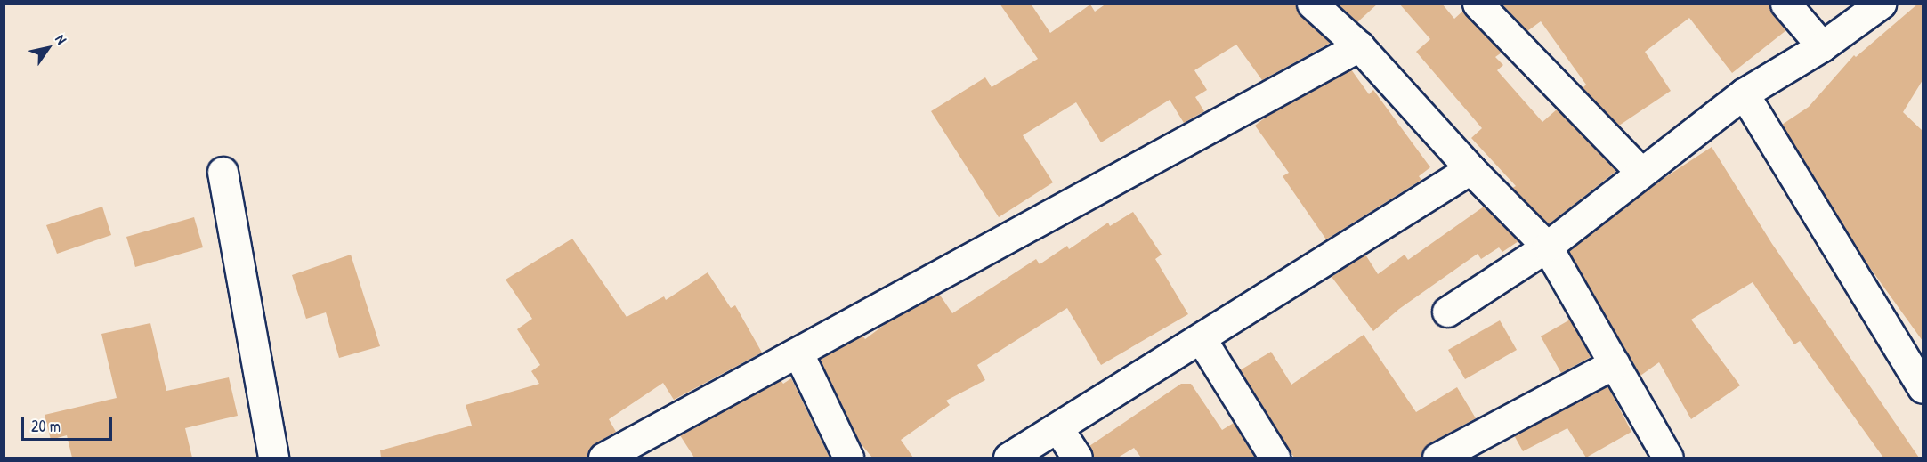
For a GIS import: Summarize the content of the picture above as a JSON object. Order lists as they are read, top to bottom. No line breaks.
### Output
{"scale_bar":"20 m","north":"top right"}
